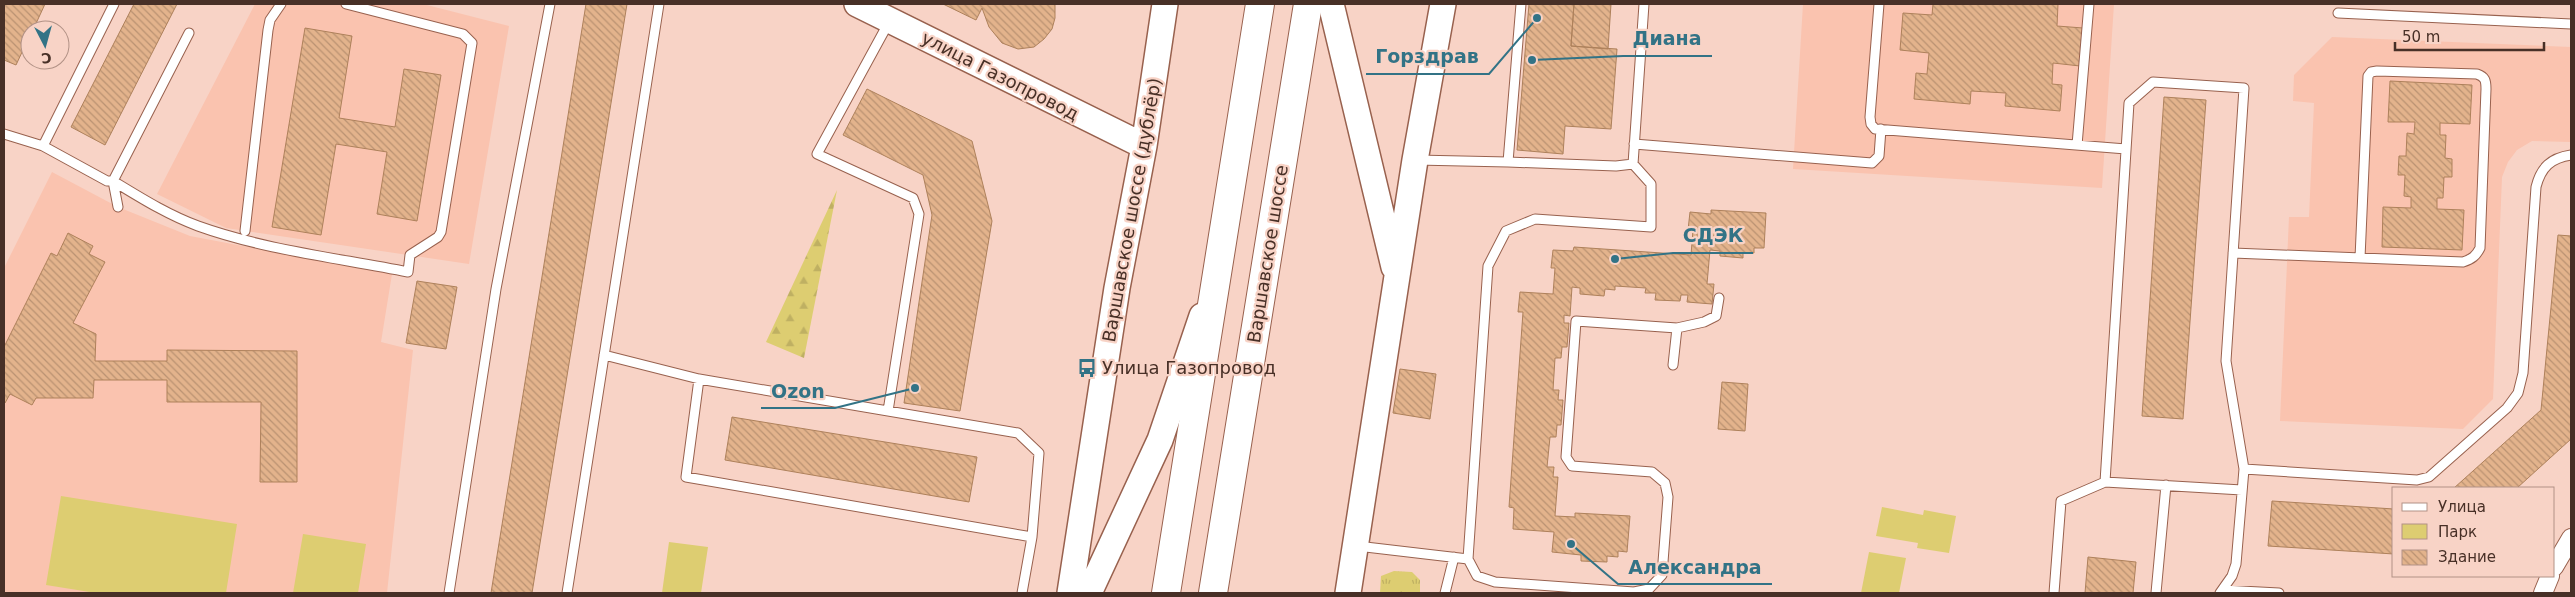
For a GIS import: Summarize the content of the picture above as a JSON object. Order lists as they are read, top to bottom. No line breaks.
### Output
{"streets":{"main road":["улица Газопровод","Варшавское шоссе (дублёр)","Варшавское шоссе"]},"crossings":[["улица Газопровод","Варшавское шоссе (дублёр)"]],"places":{"other":["Горздрав","Диана","СДЭК","Ozon","Александра"],"bus stop":["Улица Газопровод"]},"legend":["Улица","Парк","Здание"],"scale_bar":"50 m","north":"bottom"}
